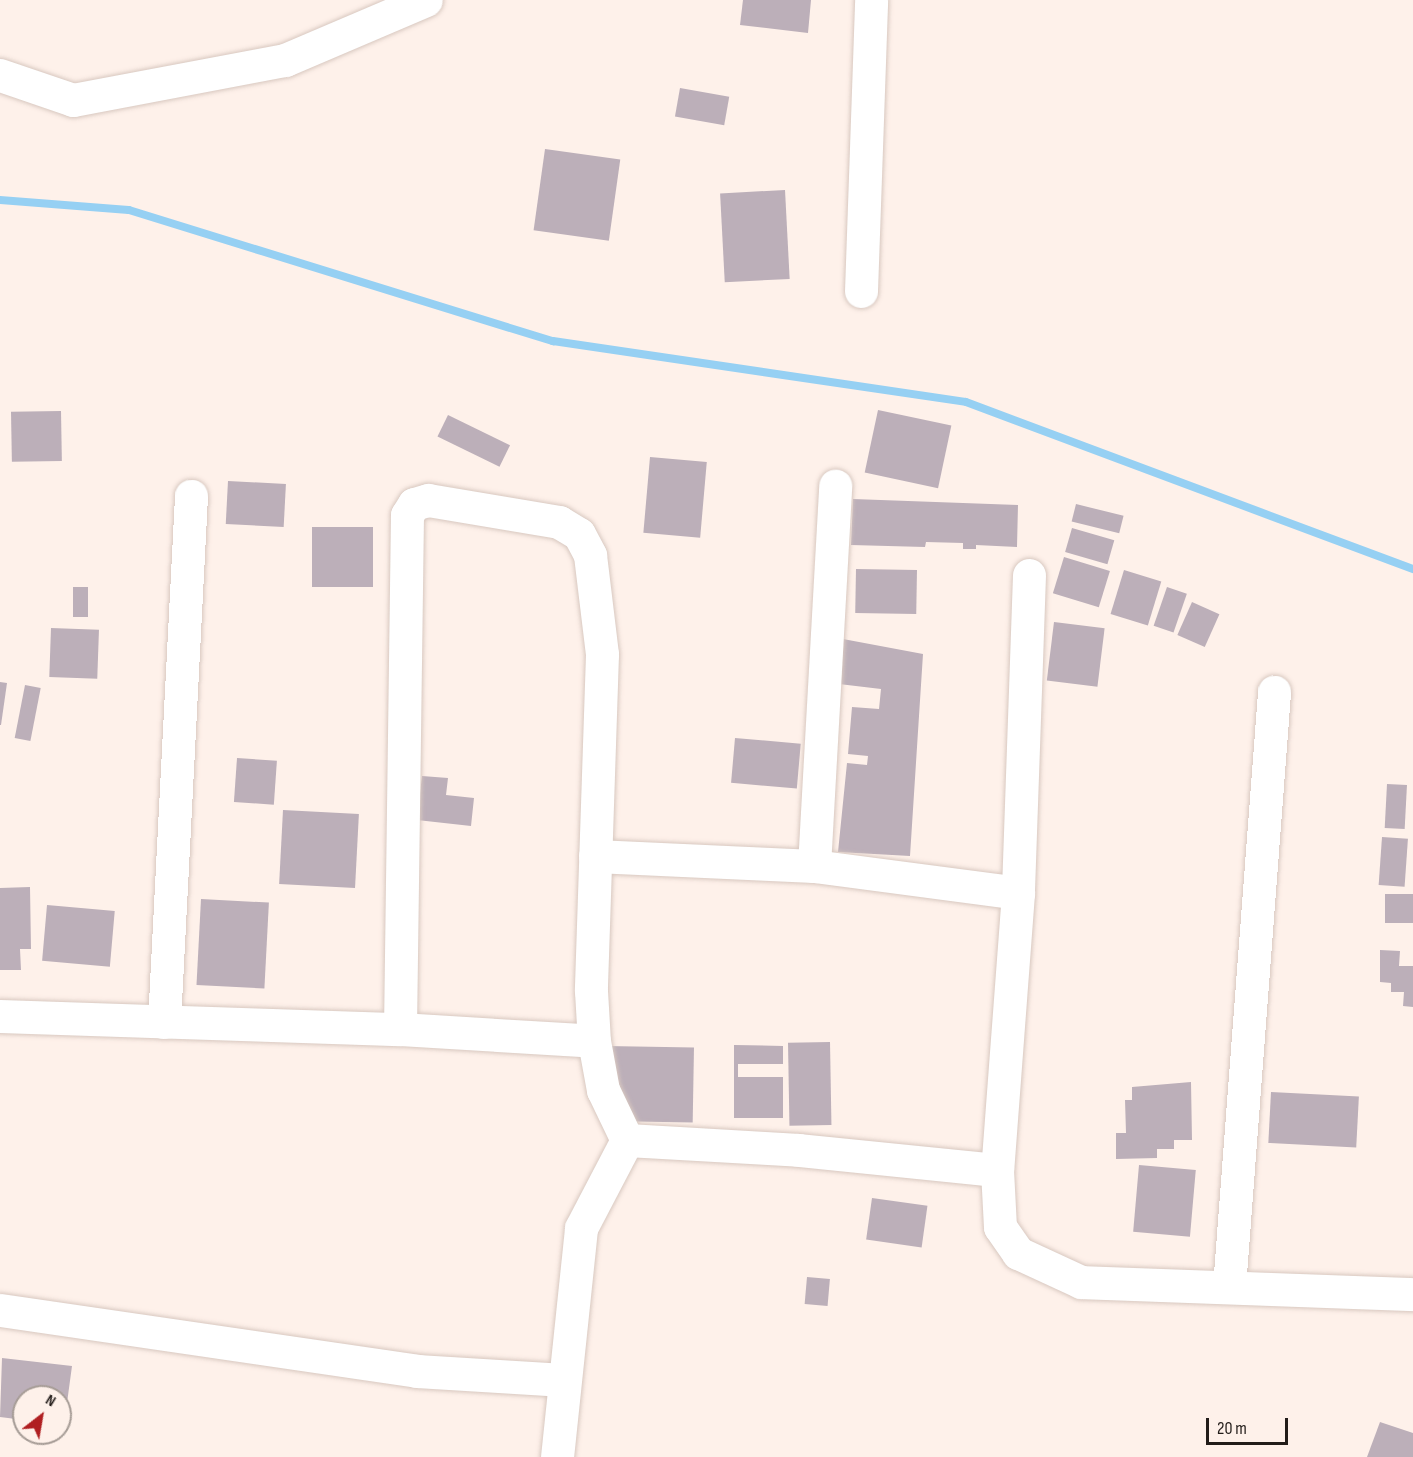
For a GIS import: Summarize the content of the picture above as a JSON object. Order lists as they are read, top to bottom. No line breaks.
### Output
{"scale_bar":"20 m","north":"top right"}
